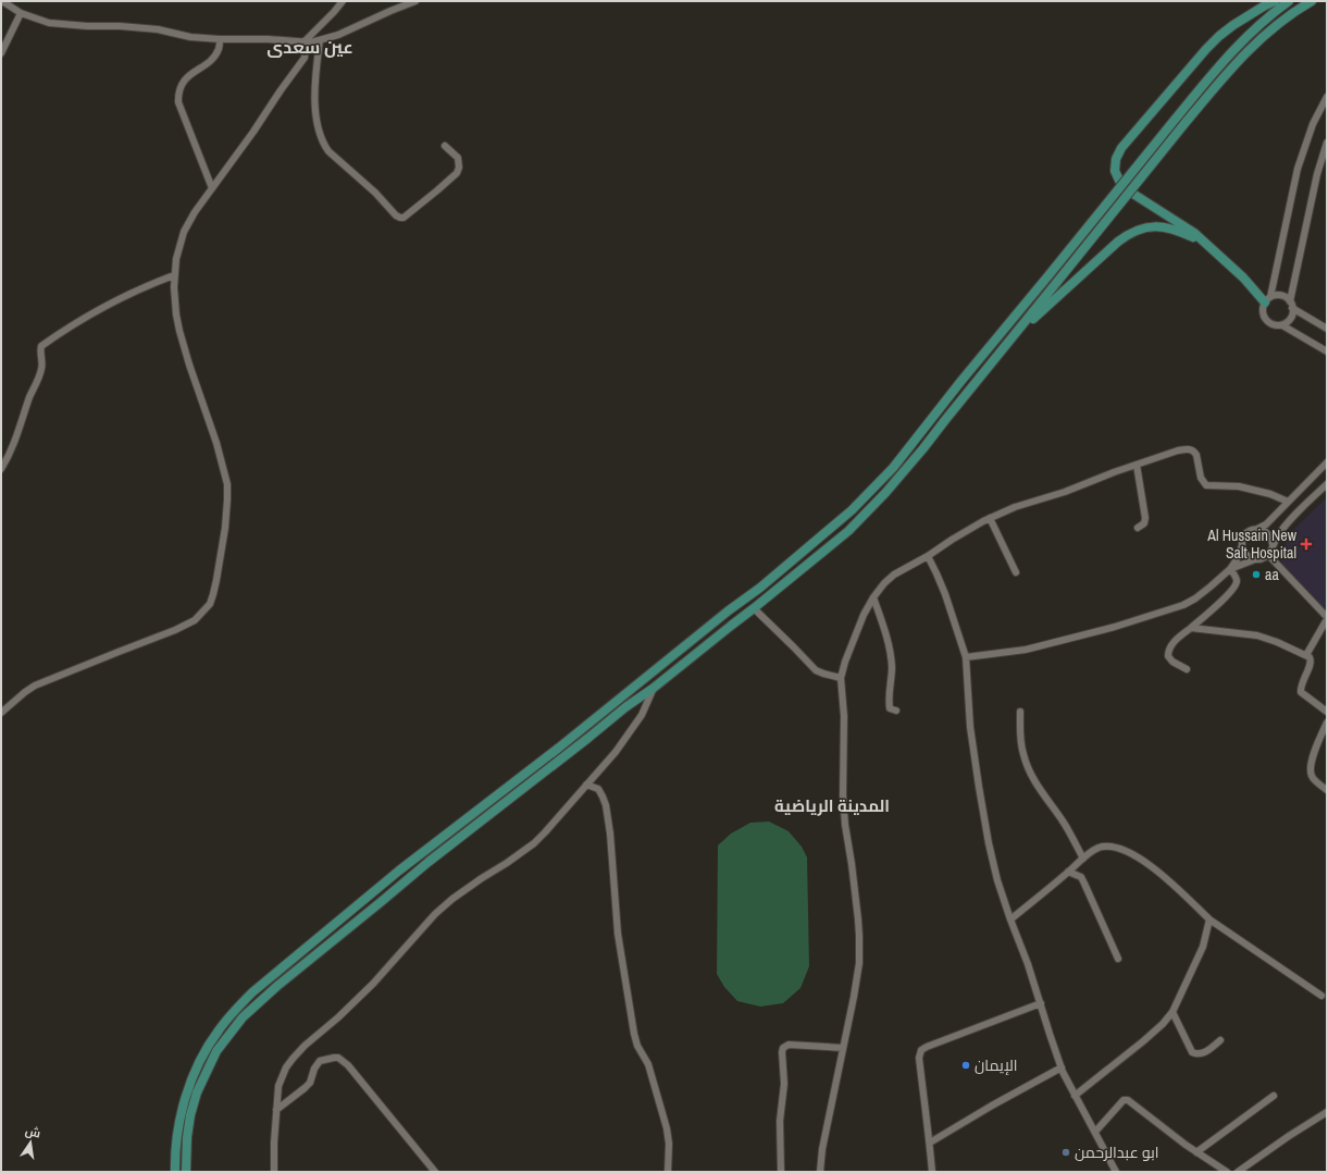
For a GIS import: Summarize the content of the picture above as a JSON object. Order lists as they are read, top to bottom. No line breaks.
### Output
{"districts":["عين سعدى","المدينة الرياضية"],"places":{"health":["Al Hussain New Salt Hospital"],"other":["aa","الإيمان","ابو عبدالرحمن"]},"north":"top"}
